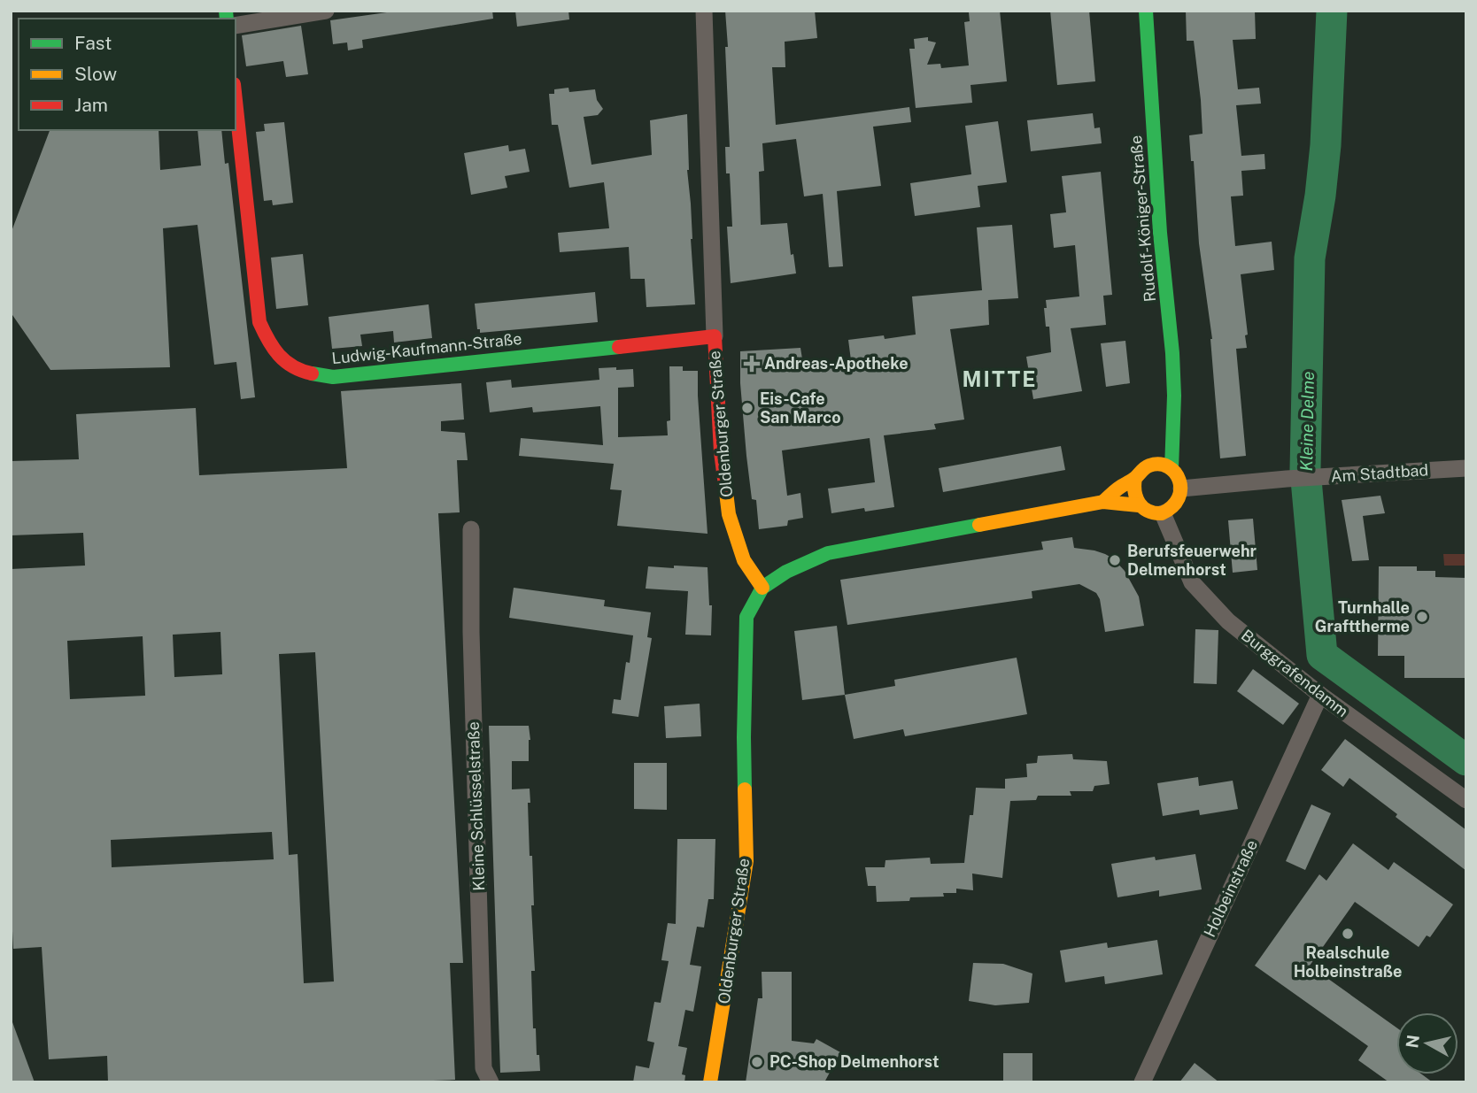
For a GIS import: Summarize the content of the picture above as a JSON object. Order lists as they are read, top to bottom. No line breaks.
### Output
{"streets":{"main road":["Rudolf-Königer-Straße","Ludwig-Kaufmann-Straße","Oldenburger Straße"],"street":["Am Stadtbad","Burggrafendamm","Kleine Schlüsselstraße","Holbeinstraße"]},"crossings":[["Rudolf-Königer-Straße","Am Stadtbad"],["Rudolf-Königer-Straße","Burggrafendamm"],["Ludwig-Kaufmann-Straße","Oldenburger Straße"],["Am Stadtbad","Burggrafendamm"],["Burggrafendamm","Holbeinstraße"]],"districts":["MITTE"],"water":["Kleine Delme"],"places":{"health":["Andreas-Apotheke"],"other":["Eis-Cafe San Marco","Berufsfeuerwehr Delmenhorst","Turnhalle Grafttherme","Realschule Holbeinstraße","PC-Shop Delmenhorst"]},"legend":["Fast","Slow","Jam"],"north":"left"}
